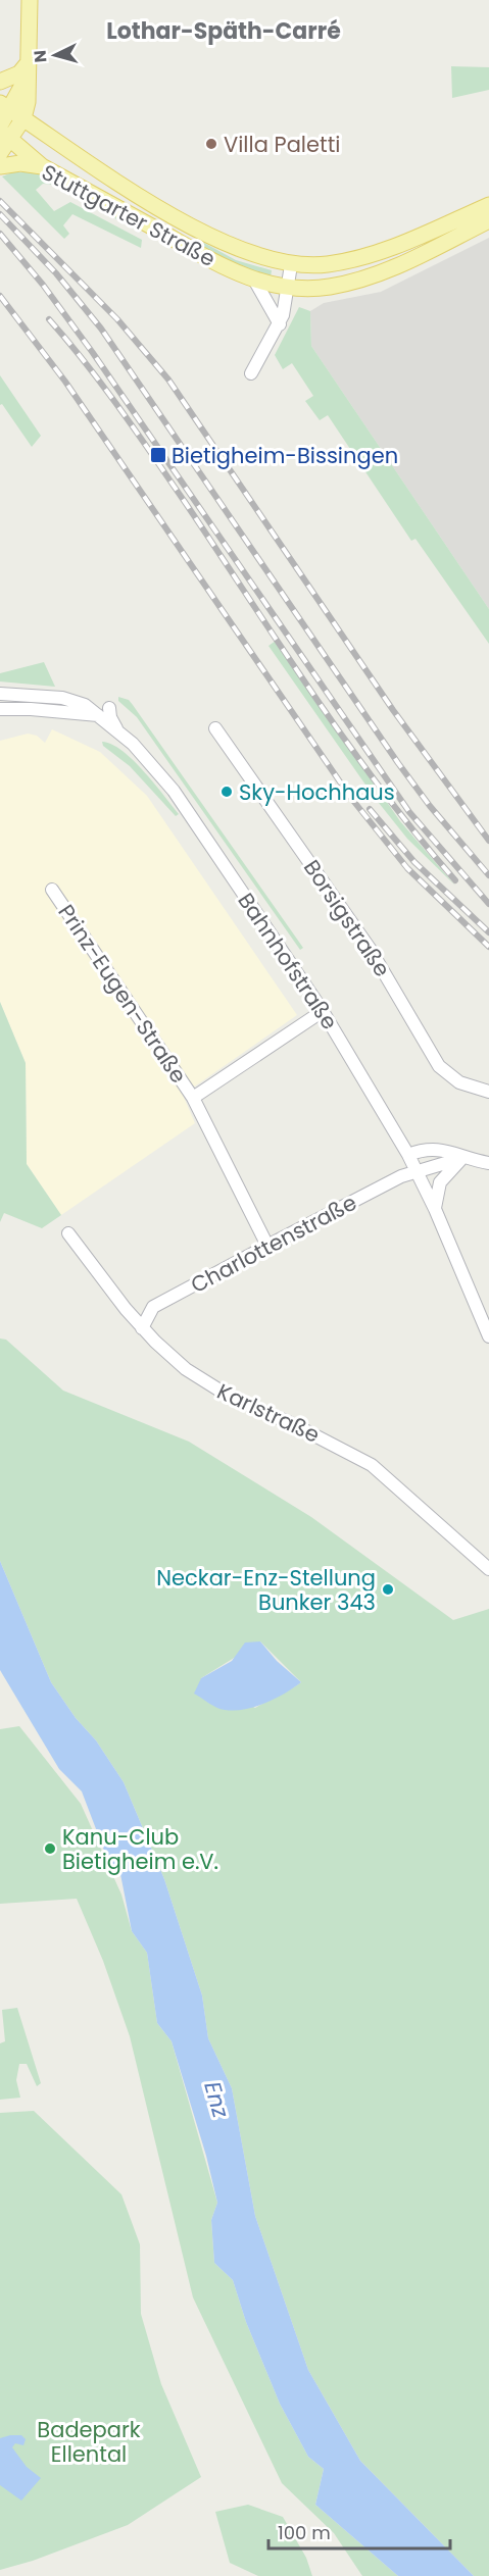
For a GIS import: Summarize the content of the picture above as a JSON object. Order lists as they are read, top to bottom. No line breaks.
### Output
{"streets":{"main road":["Stuttgarter Straße"],"street":["Borsigstraße","Bahnhofstraße","Prinz-Eugen-Straße","Charlottenstraße","Karlstraße"]},"crossings":[["Bahnhofstraße","Prinz-Eugen-Straße"],["Bahnhofstraße","Charlottenstraße"],["Prinz-Eugen-Straße","Charlottenstraße"],["Charlottenstraße","Karlstraße"]],"districts":["Lothar-Späth-Carré"],"water":["Enz"],"parks":["Badepark Ellental"],"places":{"other":["Villa Paletti","Sky-Hochhaus","Neckar-Enz-Stellung Bunker 343","Kanu-Club Bietigheim e.V."],"transit":["Bietigheim-Bissingen"]},"scale_bar":"100 m","north":"left"}
